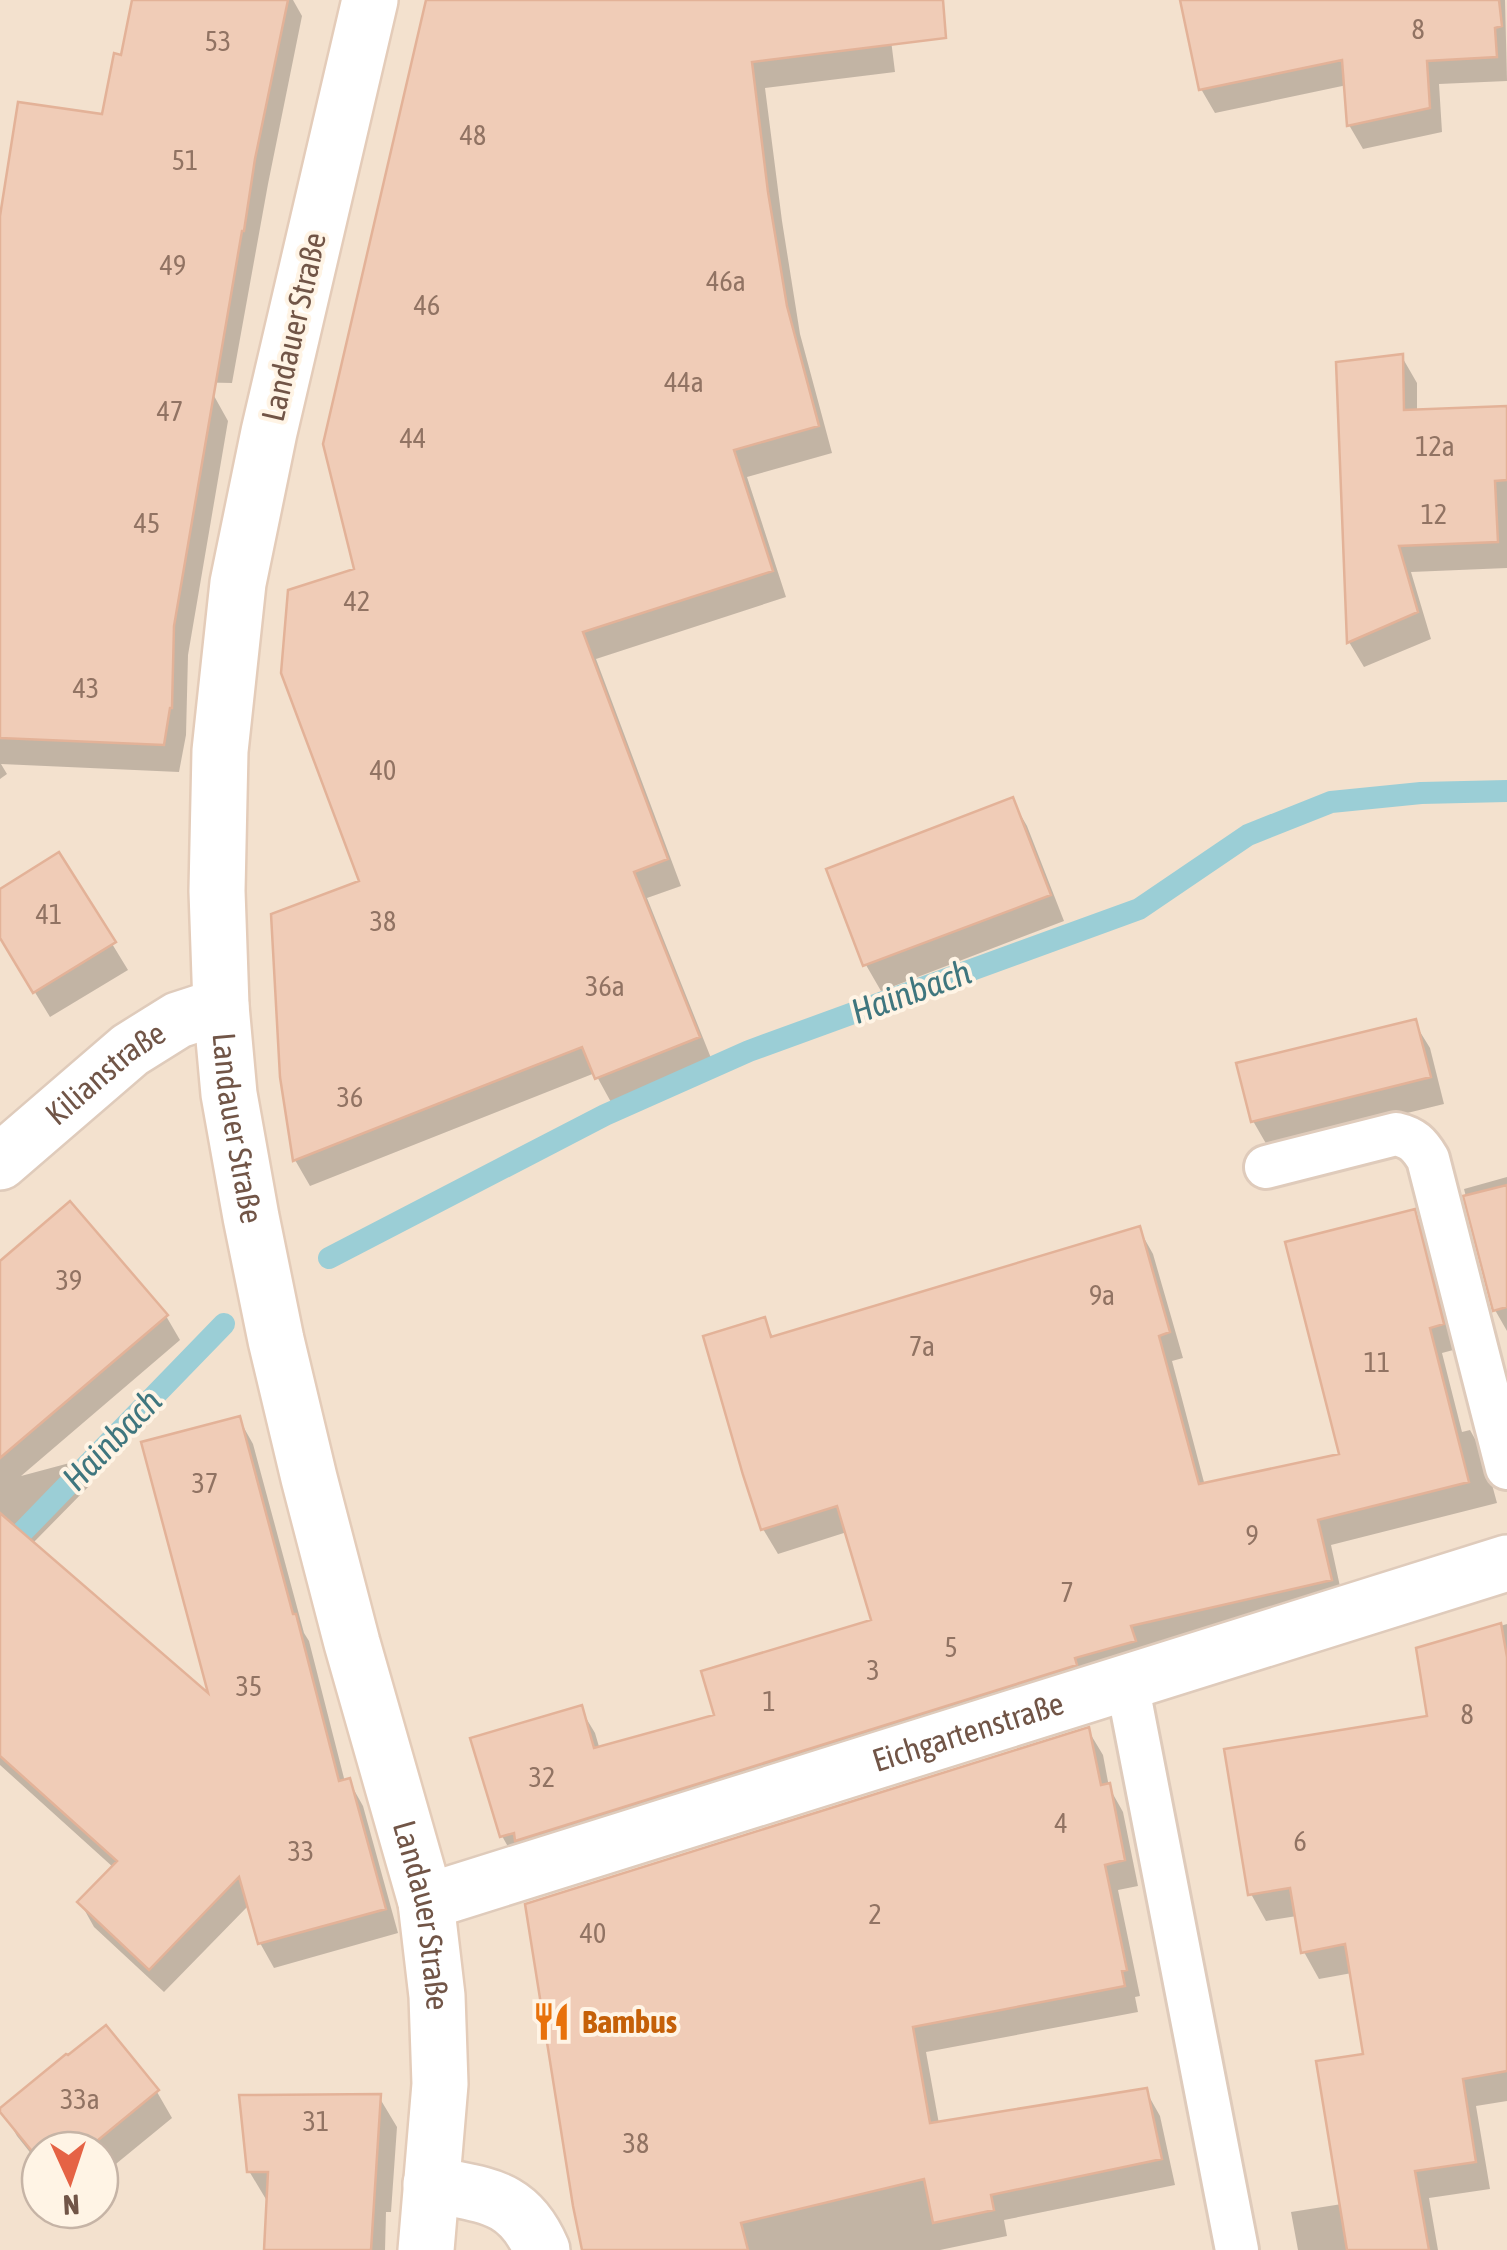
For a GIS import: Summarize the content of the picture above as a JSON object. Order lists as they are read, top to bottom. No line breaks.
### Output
{"streets":{"main road":["Landauer Straße","Kilianstraße","Eichgartenstraße"]},"crossings":[["Landauer Straße","Kilianstraße"],["Landauer Straße","Eichgartenstraße"]],"water":["Hainbach"],"places":{"restaurant":["Bambus"]},"house_numbers":["8","53","48","51","49","46a","46","44a","47","44","12a","12","45","42","43","40","41","38","36a","36","39","9a","7a","11","37","9","7","5","3","35","1","8","32","4","6","33","2","40","33a","31","38"],"north":"bottom"}
